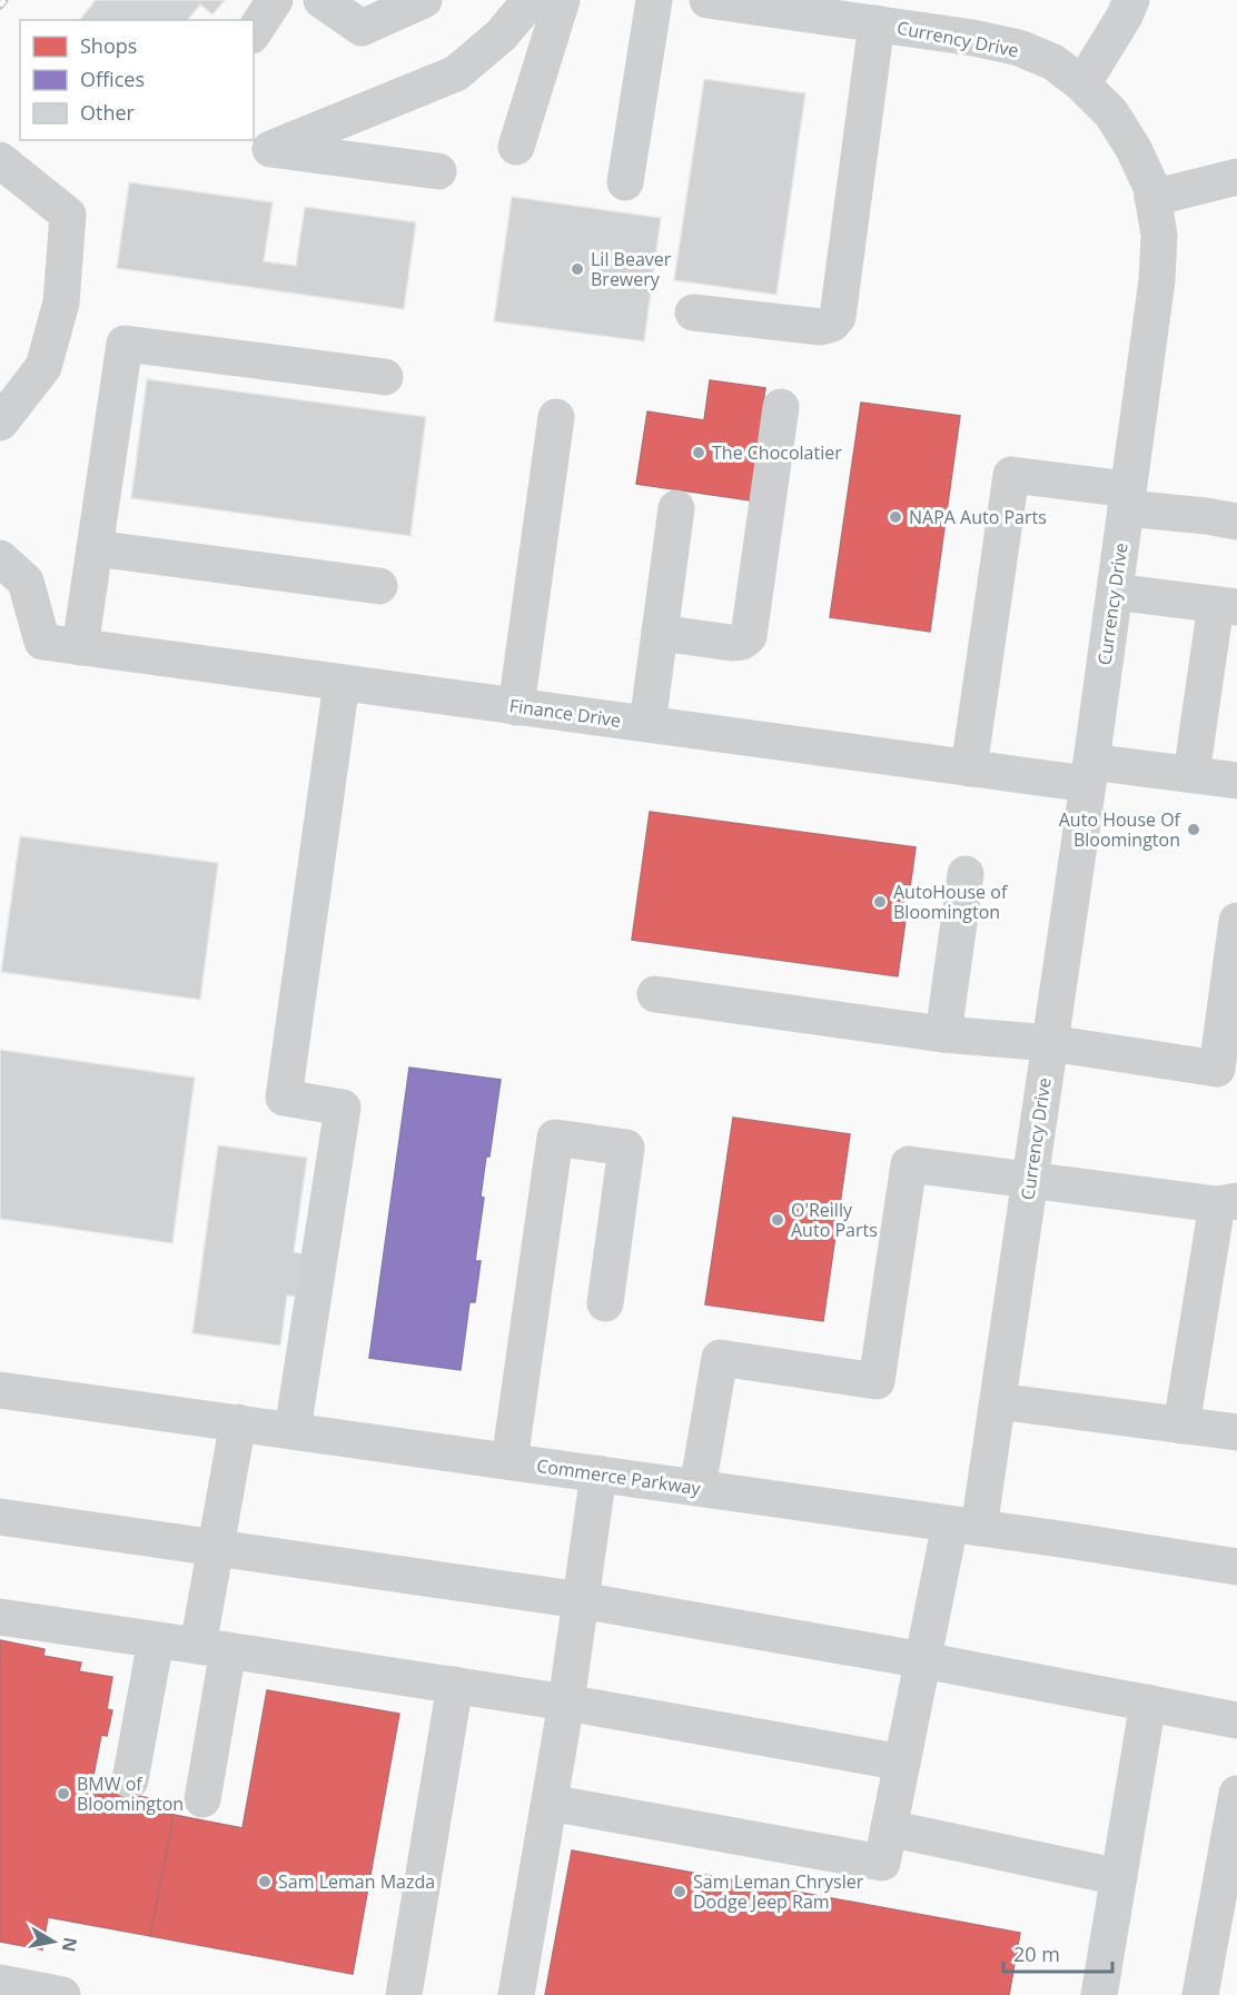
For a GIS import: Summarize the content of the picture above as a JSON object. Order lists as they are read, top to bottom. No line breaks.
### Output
{"streets":{"street":["Currency Drive","Finance Drive","Commerce Parkway"]},"crossings":[["Currency Drive","Finance Drive"],["Currency Drive","Commerce Parkway"]],"places":["Lil Beaver Brewery","The Chocolatier","NAPA Auto Parts","Auto House Of Bloomington","AutoHouse of Bloomington","O'Reilly Auto Parts","BMW of Bloomington","Sam Leman Mazda","Sam Leman Chrysler Dodge Jeep Ram"],"legend":["Shops","Offices","Other"],"scale_bar":"20 m","north":"right"}
